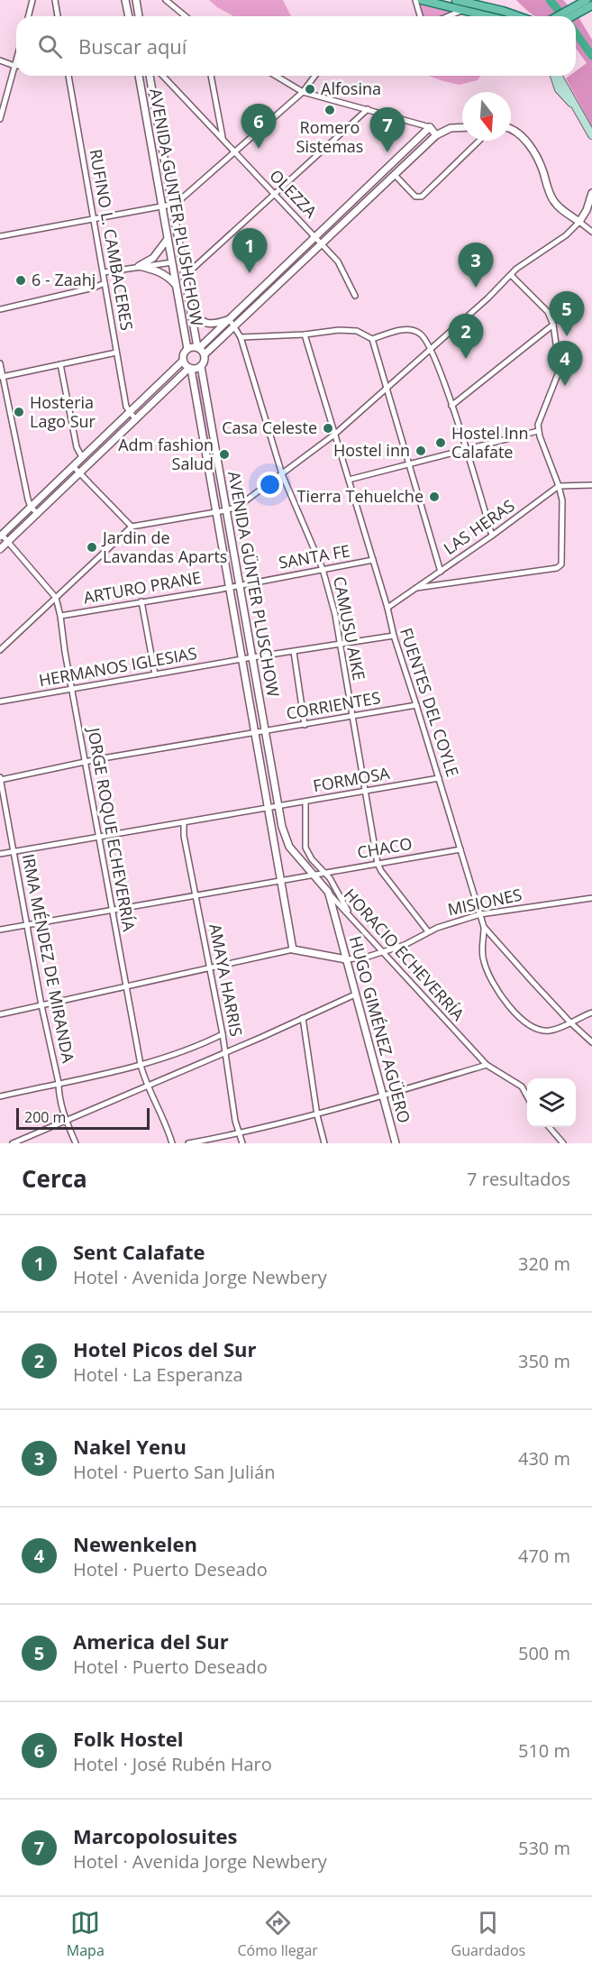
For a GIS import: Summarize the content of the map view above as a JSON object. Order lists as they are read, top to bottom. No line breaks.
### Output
{"streets":{"street":["OLEZZA","AVENIDA GUNTER PLUSHCHOW","RUFINO L. CAMBACERES","LAS HERAS","SANTA FE","AVENIDA GÜNTER PLUSCHOW","ARTURO PRANE","CAMUSU AIKE","HERMANOS IGLESIAS","FUENTES DEL COYLE","CORRIENTES","FORMOSA","JORGE ROQUE ECHEVERRÍA","CHACO","MISIONES","HORACIO ECHEVERRÍA","IRMA MÉNDEZ DE MIRANDA","AMAYA HARRIS","HUGO GIMÉNEZ AGÜERO"]},"crossings":[["AVENIDA GUNTER PLUSHCHOW","AVENIDA GÜNTER PLUSCHOW"],["LAS HERAS","FUENTES DEL COYLE"],["SANTA FE","AVENIDA GÜNTER PLUSCHOW"],["SANTA FE","ARTURO PRANE"],["SANTA FE","CAMUSU AIKE"],["SANTA FE","FUENTES DEL COYLE"],["AVENIDA GÜNTER PLUSCHOW","ARTURO PRANE"],["AVENIDA GÜNTER PLUSCHOW","HERMANOS IGLESIAS"],["AVENIDA GÜNTER PLUSCHOW","CORRIENTES"],["AVENIDA GÜNTER PLUSCHOW","FORMOSA"],["AVENIDA GÜNTER PLUSCHOW","CHACO"],["AVENIDA GÜNTER PLUSCHOW","MISIONES"],["AVENIDA GÜNTER PLUSCHOW","HORACIO ECHEVERRÍA"],["ARTURO PRANE","JORGE ROQUE ECHEVERRÍA"],["CAMUSU AIKE","HERMANOS IGLESIAS"],["CAMUSU AIKE","CORRIENTES"],["CAMUSU AIKE","FORMOSA"],["CAMUSU AIKE","CHACO"],["CAMUSU AIKE","MISIONES"],["HERMANOS IGLESIAS","FUENTES DEL COYLE"],["HERMANOS IGLESIAS","JORGE ROQUE ECHEVERRÍA"],["FUENTES DEL COYLE","CORRIENTES"],["FUENTES DEL COYLE","FORMOSA"],["FUENTES DEL COYLE","CHACO"],["FUENTES DEL COYLE","MISIONES"],["CORRIENTES","JORGE ROQUE ECHEVERRÍA"],["CORRIENTES","IRMA MÉNDEZ DE MIRANDA"],["FORMOSA","JORGE ROQUE ECHEVERRÍA"],["FORMOSA","HORACIO ECHEVERRÍA"],["FORMOSA","IRMA MÉNDEZ DE MIRANDA"],["FORMOSA","AMAYA HARRIS"],["JORGE ROQUE ECHEVERRÍA","CHACO"],["CHACO","HORACIO ECHEVERRÍA"],["CHACO","IRMA MÉNDEZ DE MIRANDA"],["CHACO","AMAYA HARRIS"],["MISIONES","HORACIO ECHEVERRÍA"],["MISIONES","HUGO GIMÉNEZ AGÜERO"],["HORACIO ECHEVERRÍA","HUGO GIMÉNEZ AGÜERO"]],"places":["Alfosina","Romero Sistemas","6 - Zaahj","Hosteria Lago Sur","Casa Celeste","Hostel Inn Calafate","Hostel inn","Adm fashion Salud","Tierra Tehuelche","Jardin de Lavandas Aparts"],"scale_bar":"200 m","north":"bottom","page":{"search":"Buscar aquí","pins":["6","7","1","3","5","2","4"],"scale":"200 m","heading":["Cerca","7 resultados"],"list":[{"mark":"1","name":"Sent Calafate","note":"Hotel · Avenida Jorge Newbery","value":"320 m"},{"mark":"2","name":"Hotel Picos del Sur","note":"Hotel · La Esperanza","value":"350 m"},{"mark":"3","name":"Nakel Yenu","note":"Hotel · Puerto San Julián","value":"430 m"},{"mark":"4","name":"Newenkelen","note":"Hotel · Puerto Deseado","value":"470 m"},{"mark":"5","name":"America del Sur","note":"Hotel · Puerto Deseado","value":"500 m"},{"mark":"6","name":"Folk Hostel","note":"Hotel · José Rubén Haro","value":"510 m"},{"mark":"7","name":"Marcopolosuites","note":"Hotel · Avenida Jorge Newbery","value":"530 m"}],"nav":["Mapa","Cómo llegar","Guardados"]}}
